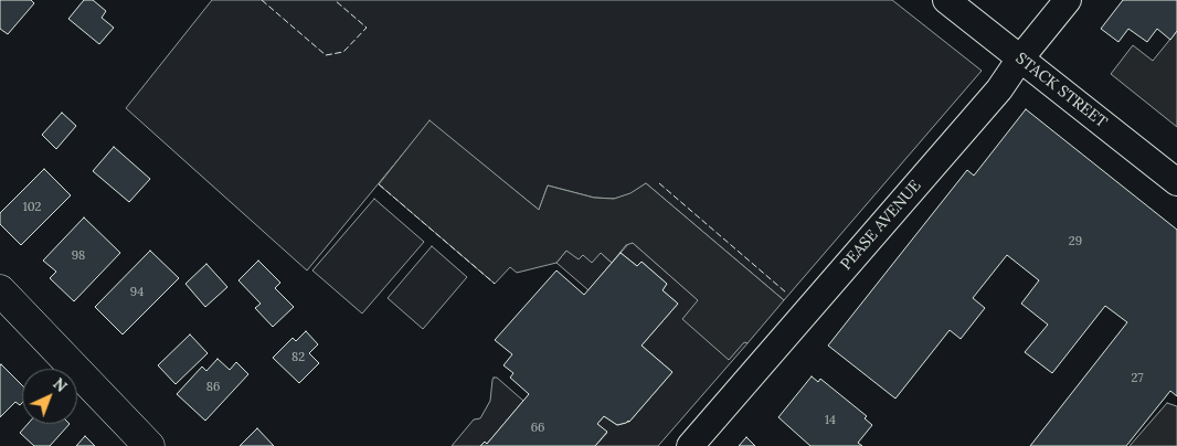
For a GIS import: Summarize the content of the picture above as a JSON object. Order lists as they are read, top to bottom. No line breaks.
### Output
{"streets":{"street":["STACK STREET","PEASE AVENUE"]},"crossings":[["STACK STREET","PEASE AVENUE"]],"house_numbers":["102","29","98","94","82","27","86","14","66"],"north":"top right"}
